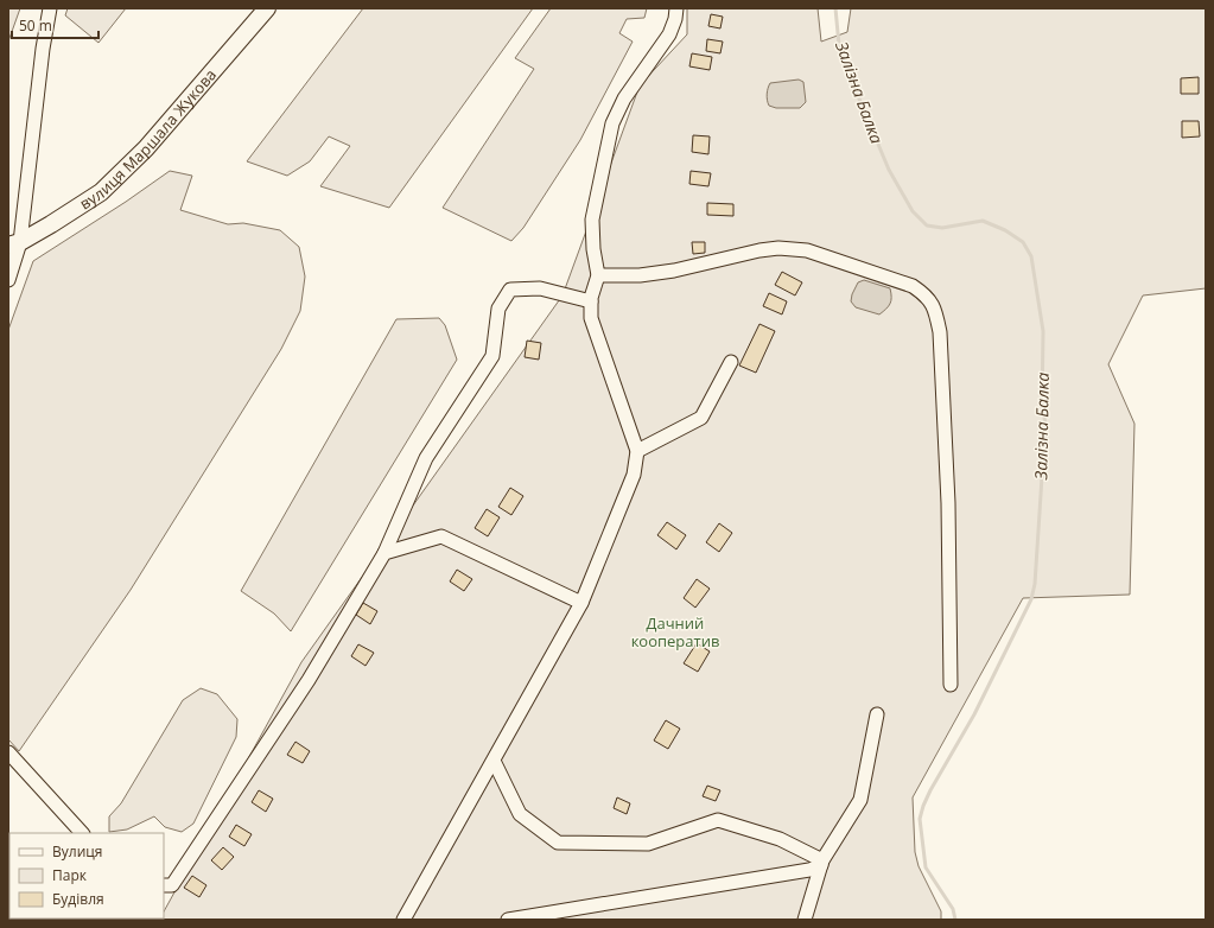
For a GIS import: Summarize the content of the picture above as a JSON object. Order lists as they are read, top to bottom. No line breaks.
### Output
{"streets":{"main road":["вулиця Маршала Жукова"]},"water":["Залізна Балка"],"parks":["Дачний кооператив"],"legend":["Вулиця","Парк","Будівля"],"scale_bar":"50 m"}
